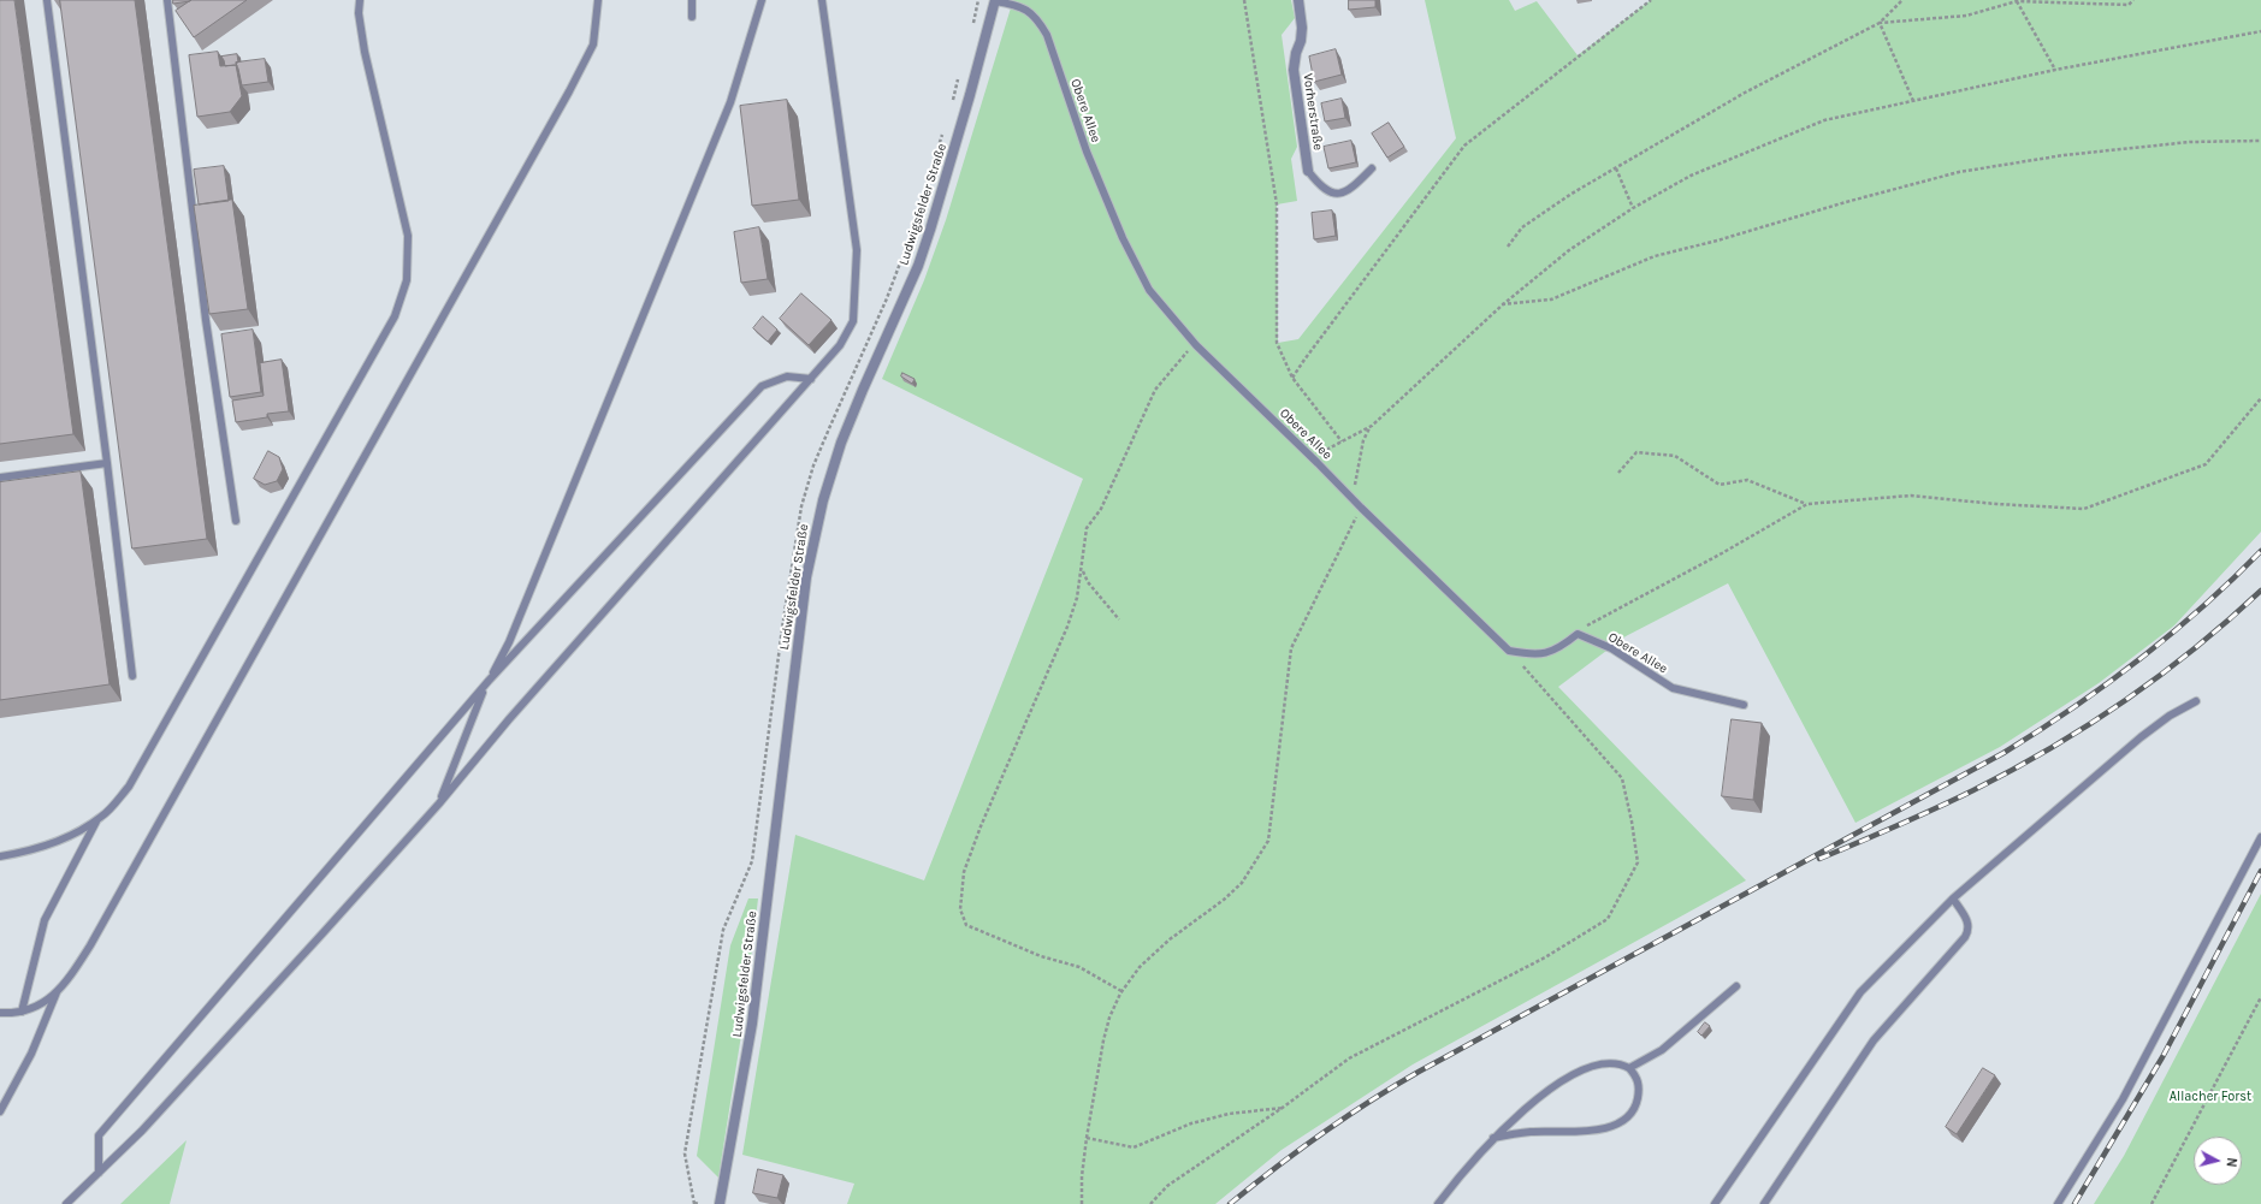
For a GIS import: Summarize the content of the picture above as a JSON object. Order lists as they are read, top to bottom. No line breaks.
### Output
{"streets":{"street":["Vorherstraße","Ludwigsfelder Straße"],"lane":["Obere Allee"]},"crossings":[["Obere Allee","Ludwigsfelder Straße"]],"parks":["Allacher Forst"],"north":"right"}
